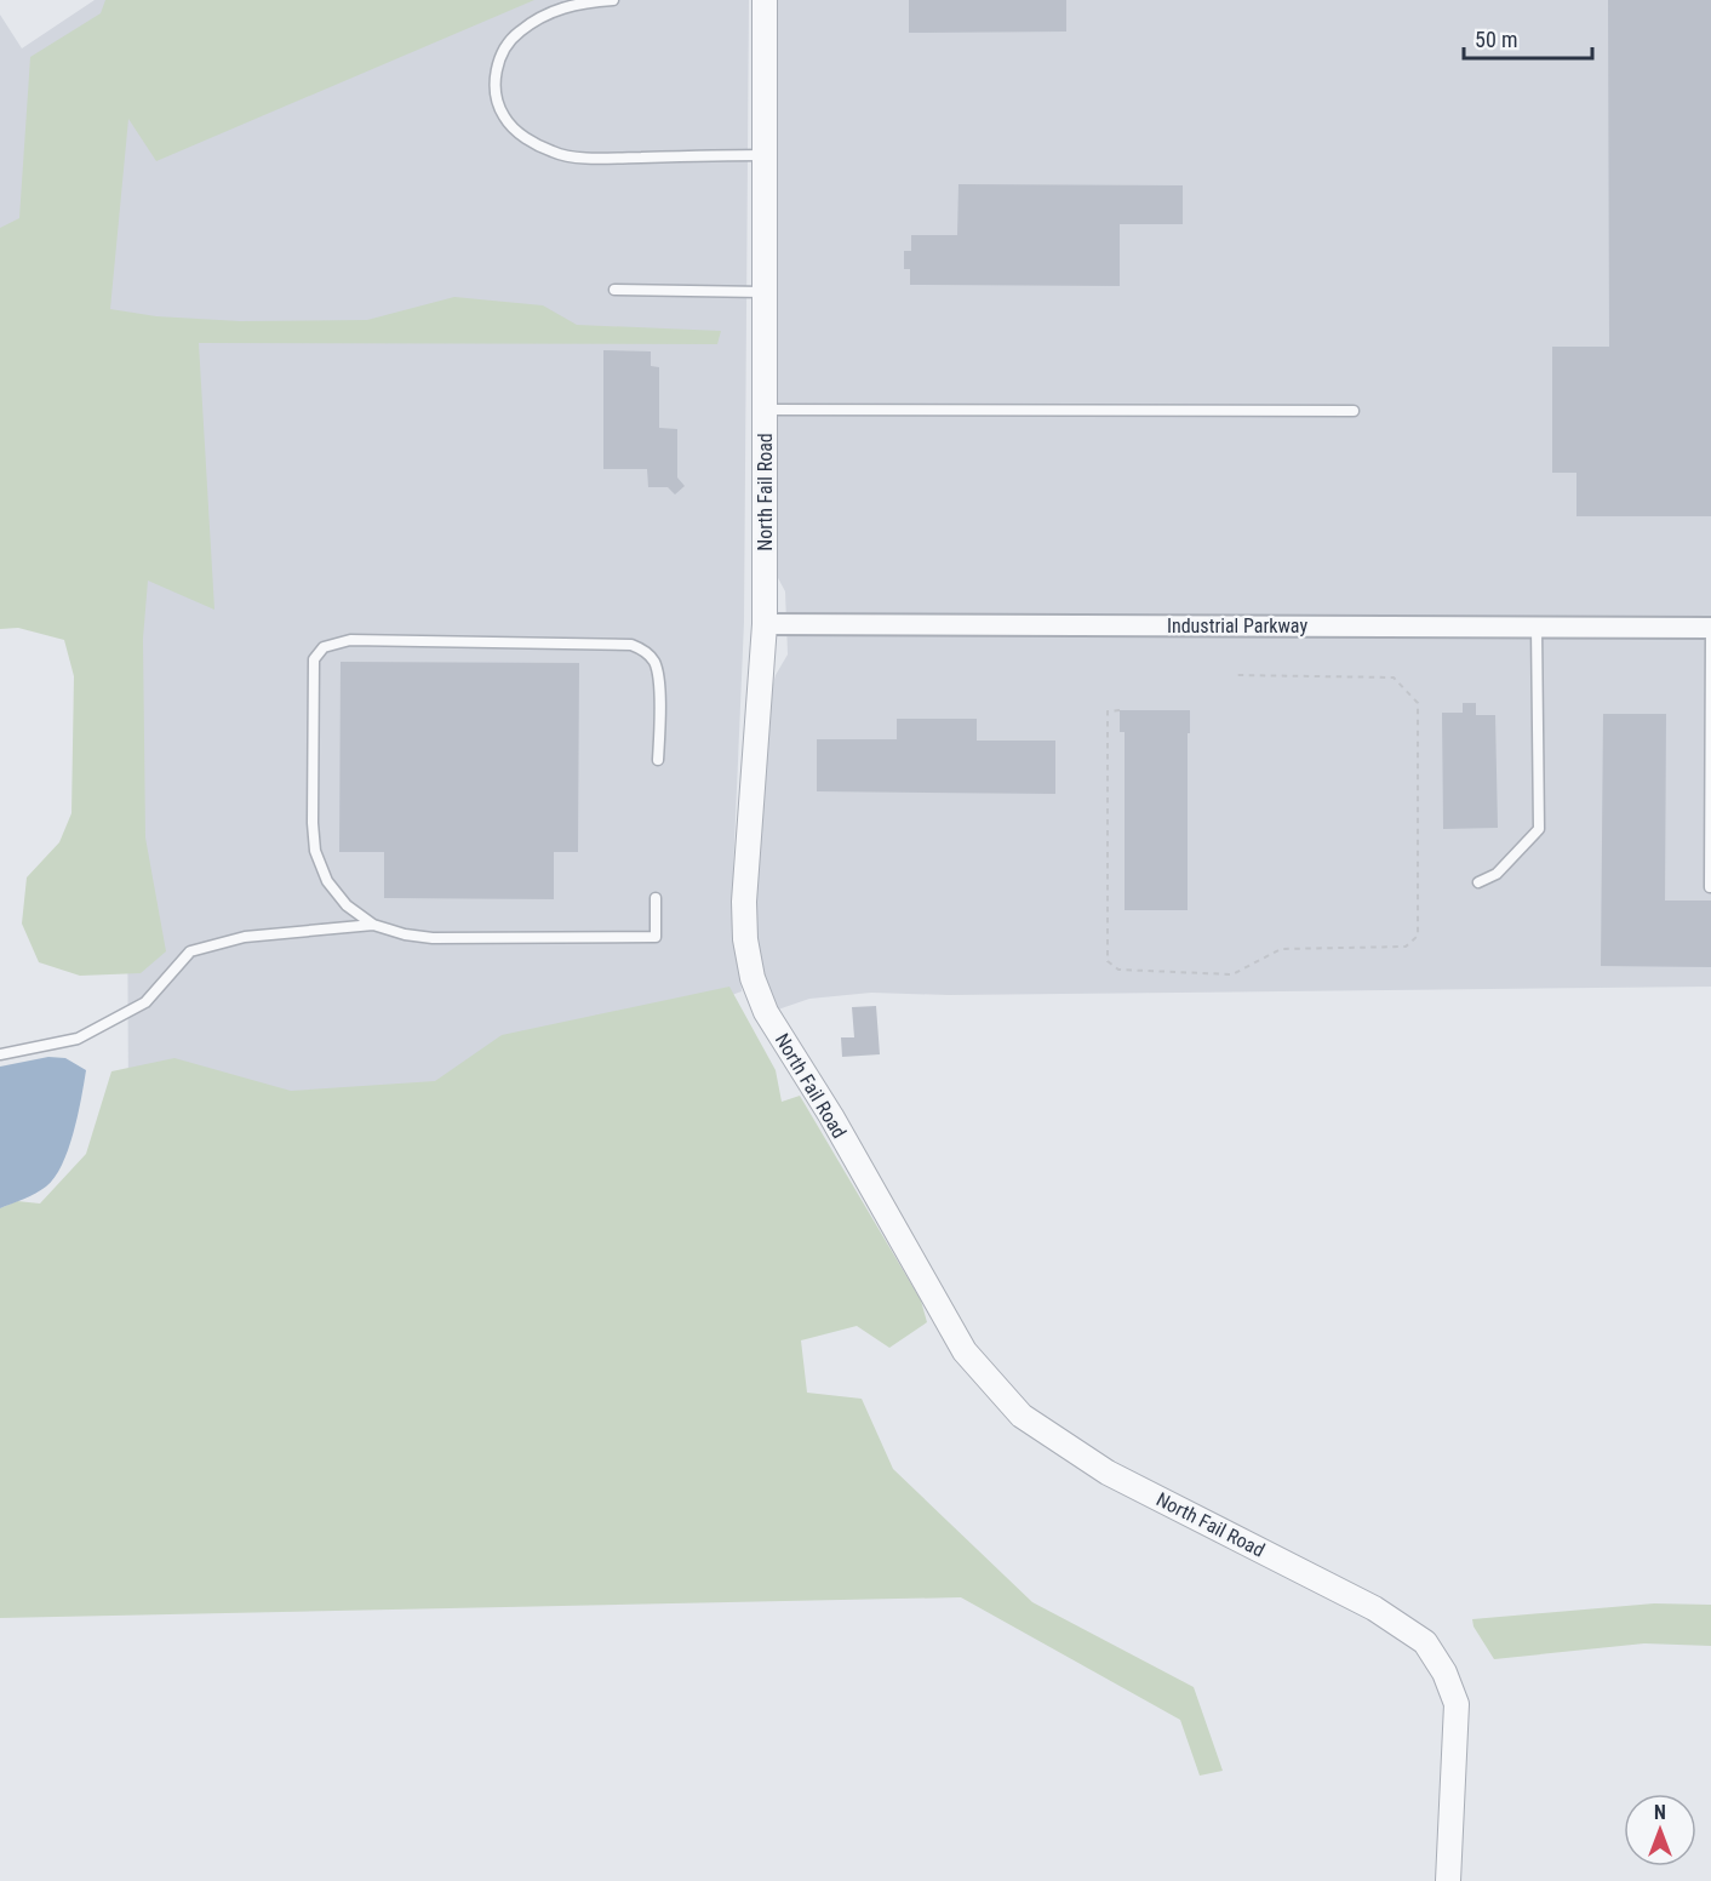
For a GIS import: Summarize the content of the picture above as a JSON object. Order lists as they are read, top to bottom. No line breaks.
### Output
{"streets":{"street":["North Fail Road","Industrial Parkway"]},"crossings":[["North Fail Road","Industrial Parkway"]],"scale_bar":"50 m","north":"top"}
